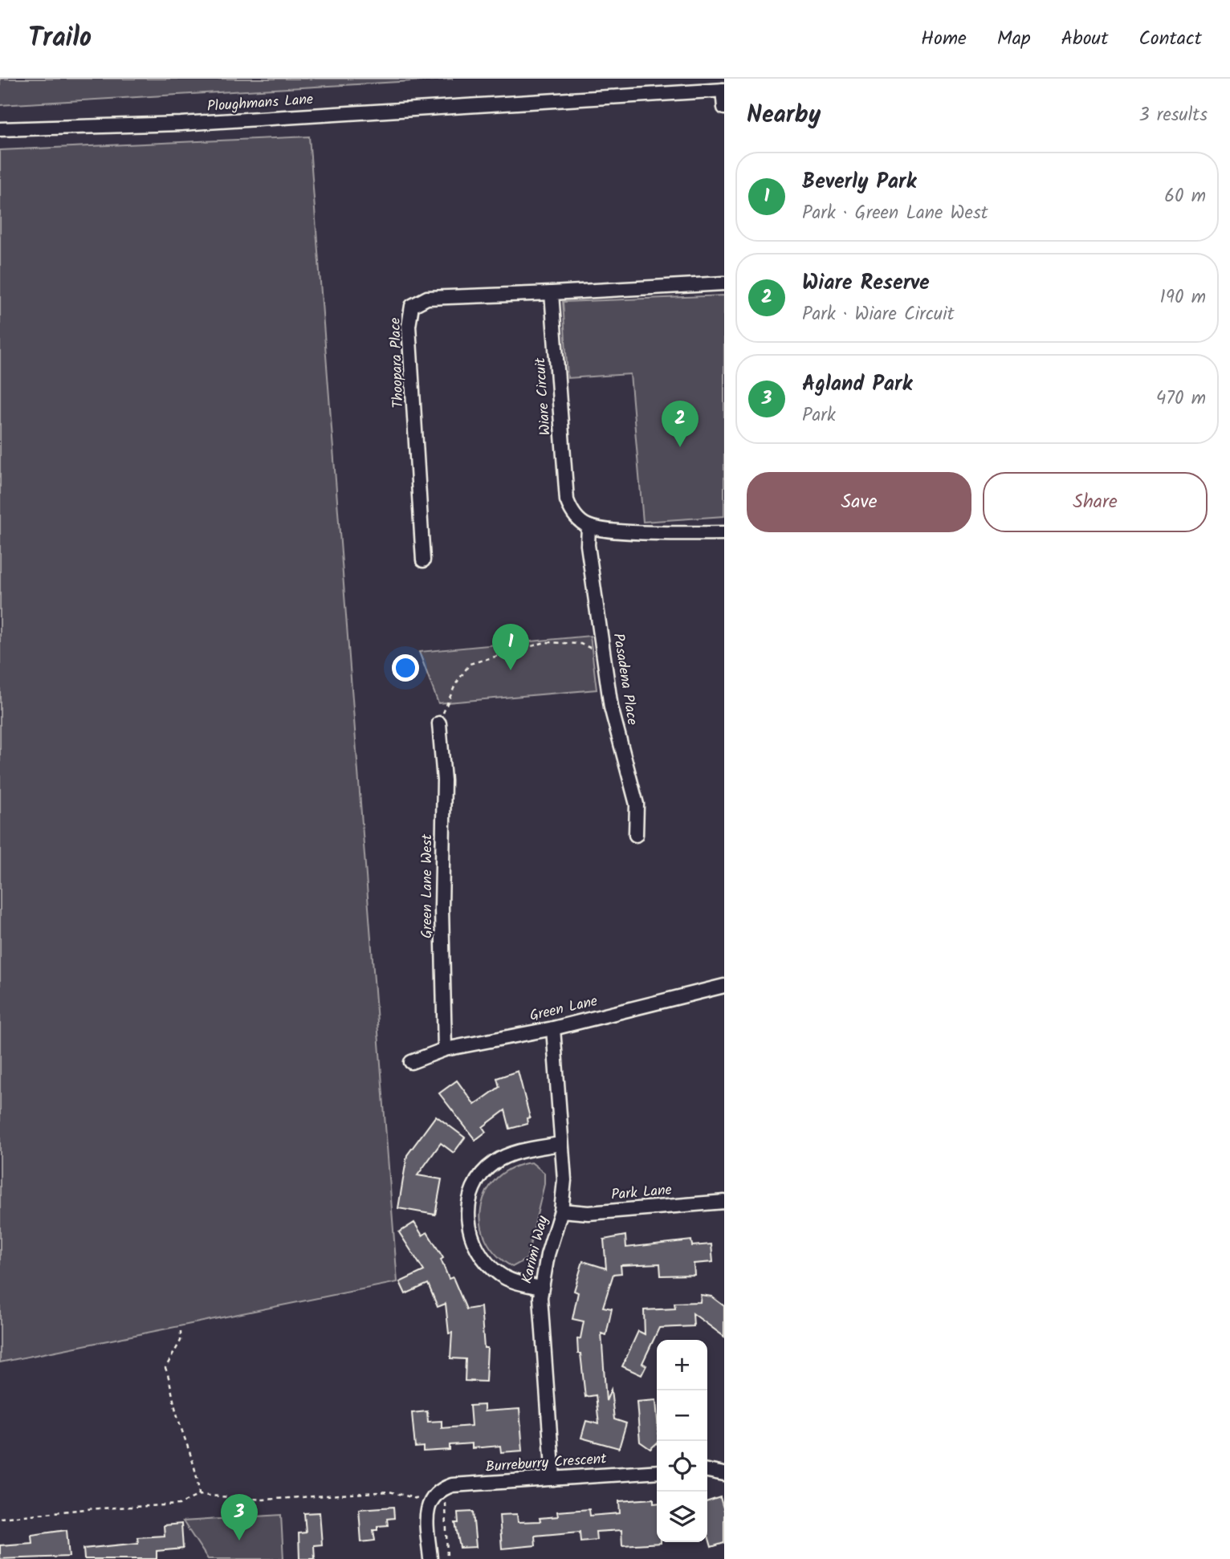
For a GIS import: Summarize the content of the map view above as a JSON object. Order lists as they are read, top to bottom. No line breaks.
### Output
{"streets":{"street":["Ploughmans Lane","Thoopara Place","Wiare Circuit","Pasadena Place","Green Lane West","Green Lane","Park Lane","Karimi Way","Burreburry Crescent"]},"crossings":[["Thoopara Place","Wiare Circuit"],["Wiare Circuit","Pasadena Place"],["Green Lane West","Green Lane"],["Green Lane","Karimi Way"],["Park Lane","Karimi Way"],["Karimi Way","Burreburry Crescent"]],"page":{"header":"Trailo","nav":["Home","Map","About","Contact"],"heading":["Nearby","3 results"],"list":[{"mark":"1","name":"Beverly Park","note":"Park · Green Lane West","value":"60 m"},{"mark":"2","name":"Wiare Reserve","note":"Park · Wiare Circuit","value":"190 m"},{"mark":"3","name":"Agland Park","note":"Park","value":"470 m"}],"pins":["2","1","3"],"buttons":["Save","Share"],"map_buttons":["+","−"]}}
